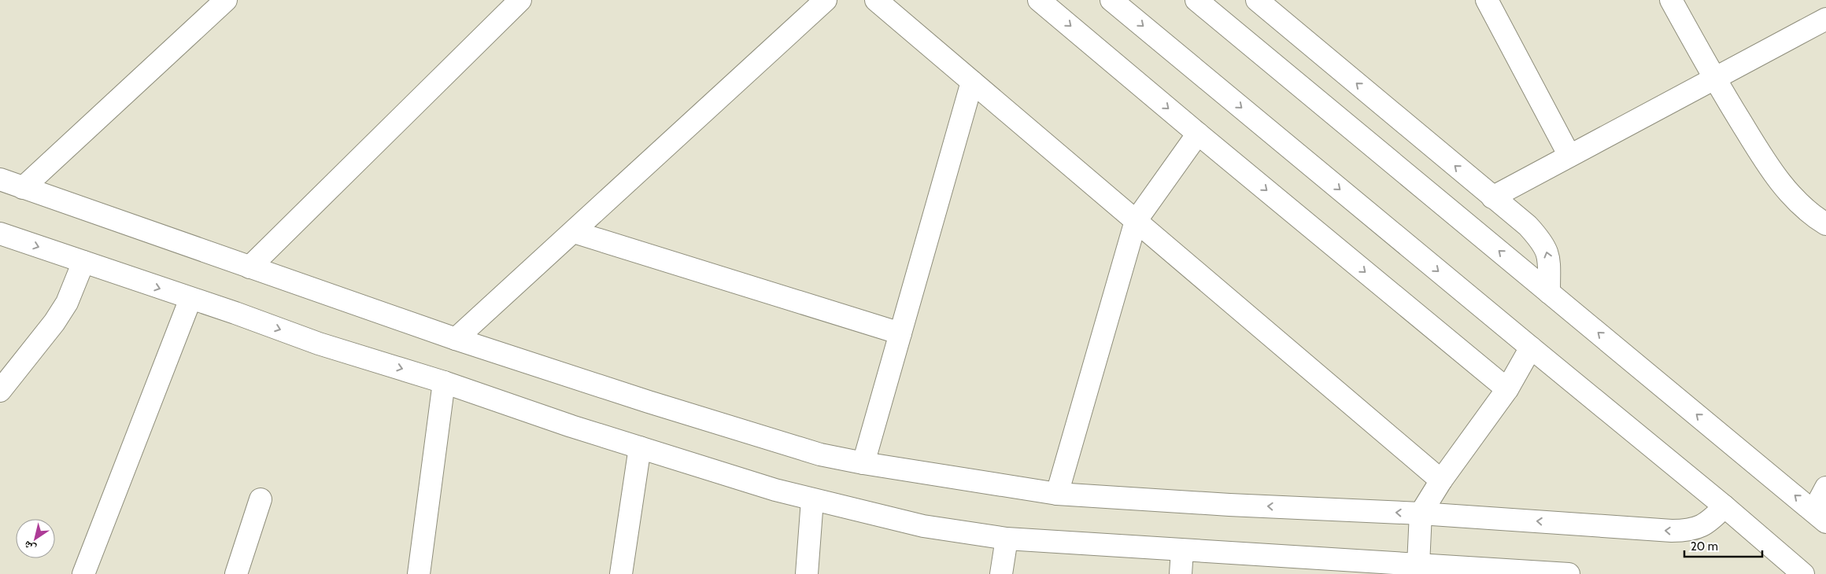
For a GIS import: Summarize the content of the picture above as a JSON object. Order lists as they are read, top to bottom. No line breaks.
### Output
{"scale_bar":"20 m","north":"bottom left"}
